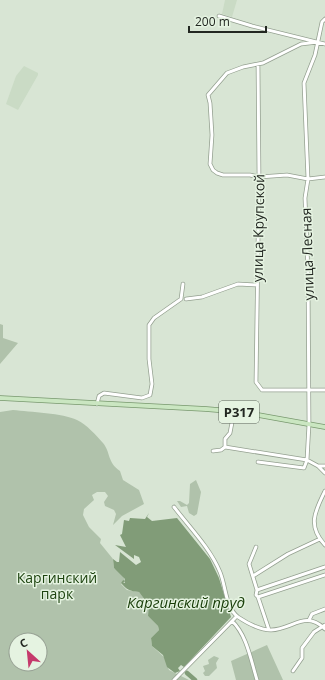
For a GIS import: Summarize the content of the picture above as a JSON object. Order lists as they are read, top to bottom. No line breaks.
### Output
{"streets":{"main road":["Р317"],"street":["улица Крупской","улица Лесная"]},"crossings":[["улица Крупской","улица Лесная"],["улица Лесная","Р317"]],"water":["Каргинский пруд"],"parks":["Каргинский парк"],"scale_bar":"200 m","north":"top left"}
